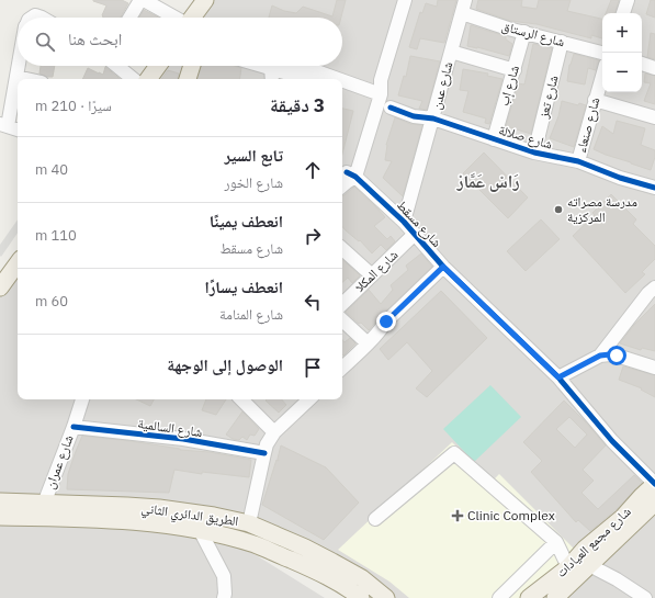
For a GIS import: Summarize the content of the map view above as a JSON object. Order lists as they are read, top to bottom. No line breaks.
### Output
{"streets":{"main road":["الطريق الدائري الثاني","شارع مجمع العيادات"],"street":["شارع الرستاق","شارع عدن","شارع إب","شارع تعز","شارع صنعاء","شارع صلالة","شارع مسقط","شارع المكلا","شارع السالمية","شارع عمران"]},"crossings":[["شارع الرستاق","شارع عدن"],["شارع الرستاق","شارع إب"],["شارع الرستاق","شارع تعز"],["شارع عدن","شارع صلالة"],["شارع عدن","شارع مسقط"],["شارع إب","شارع صلالة"],["شارع تعز","شارع صلالة"],["شارع صنعاء","شارع صلالة"],["شارع مسقط","شارع المكلا"],["شارع مسقط","شارع مجمع العيادات"],["شارع السالمية","شارع عمران"],["شارع عمران","الطريق الدائري الثاني"]],"districts":["رَاسْ عَمَّارْ"],"places":{"other":["مدرسة مصراته المركزية"],"health":["Clinic Complex"]},"page":{"map_buttons":["+","−"],"search":"ابحث هنا","heading":["3 دقيقة","سيرًا · 210 m"],"list":[["تابع السير","شارع الخور","40 m"],["انعطف يمينًا","شارع مسقط","110 m"],["انعطف يسارًا","شارع المنامة","60 m"],"الوصول إلى الوجهة"]}}
